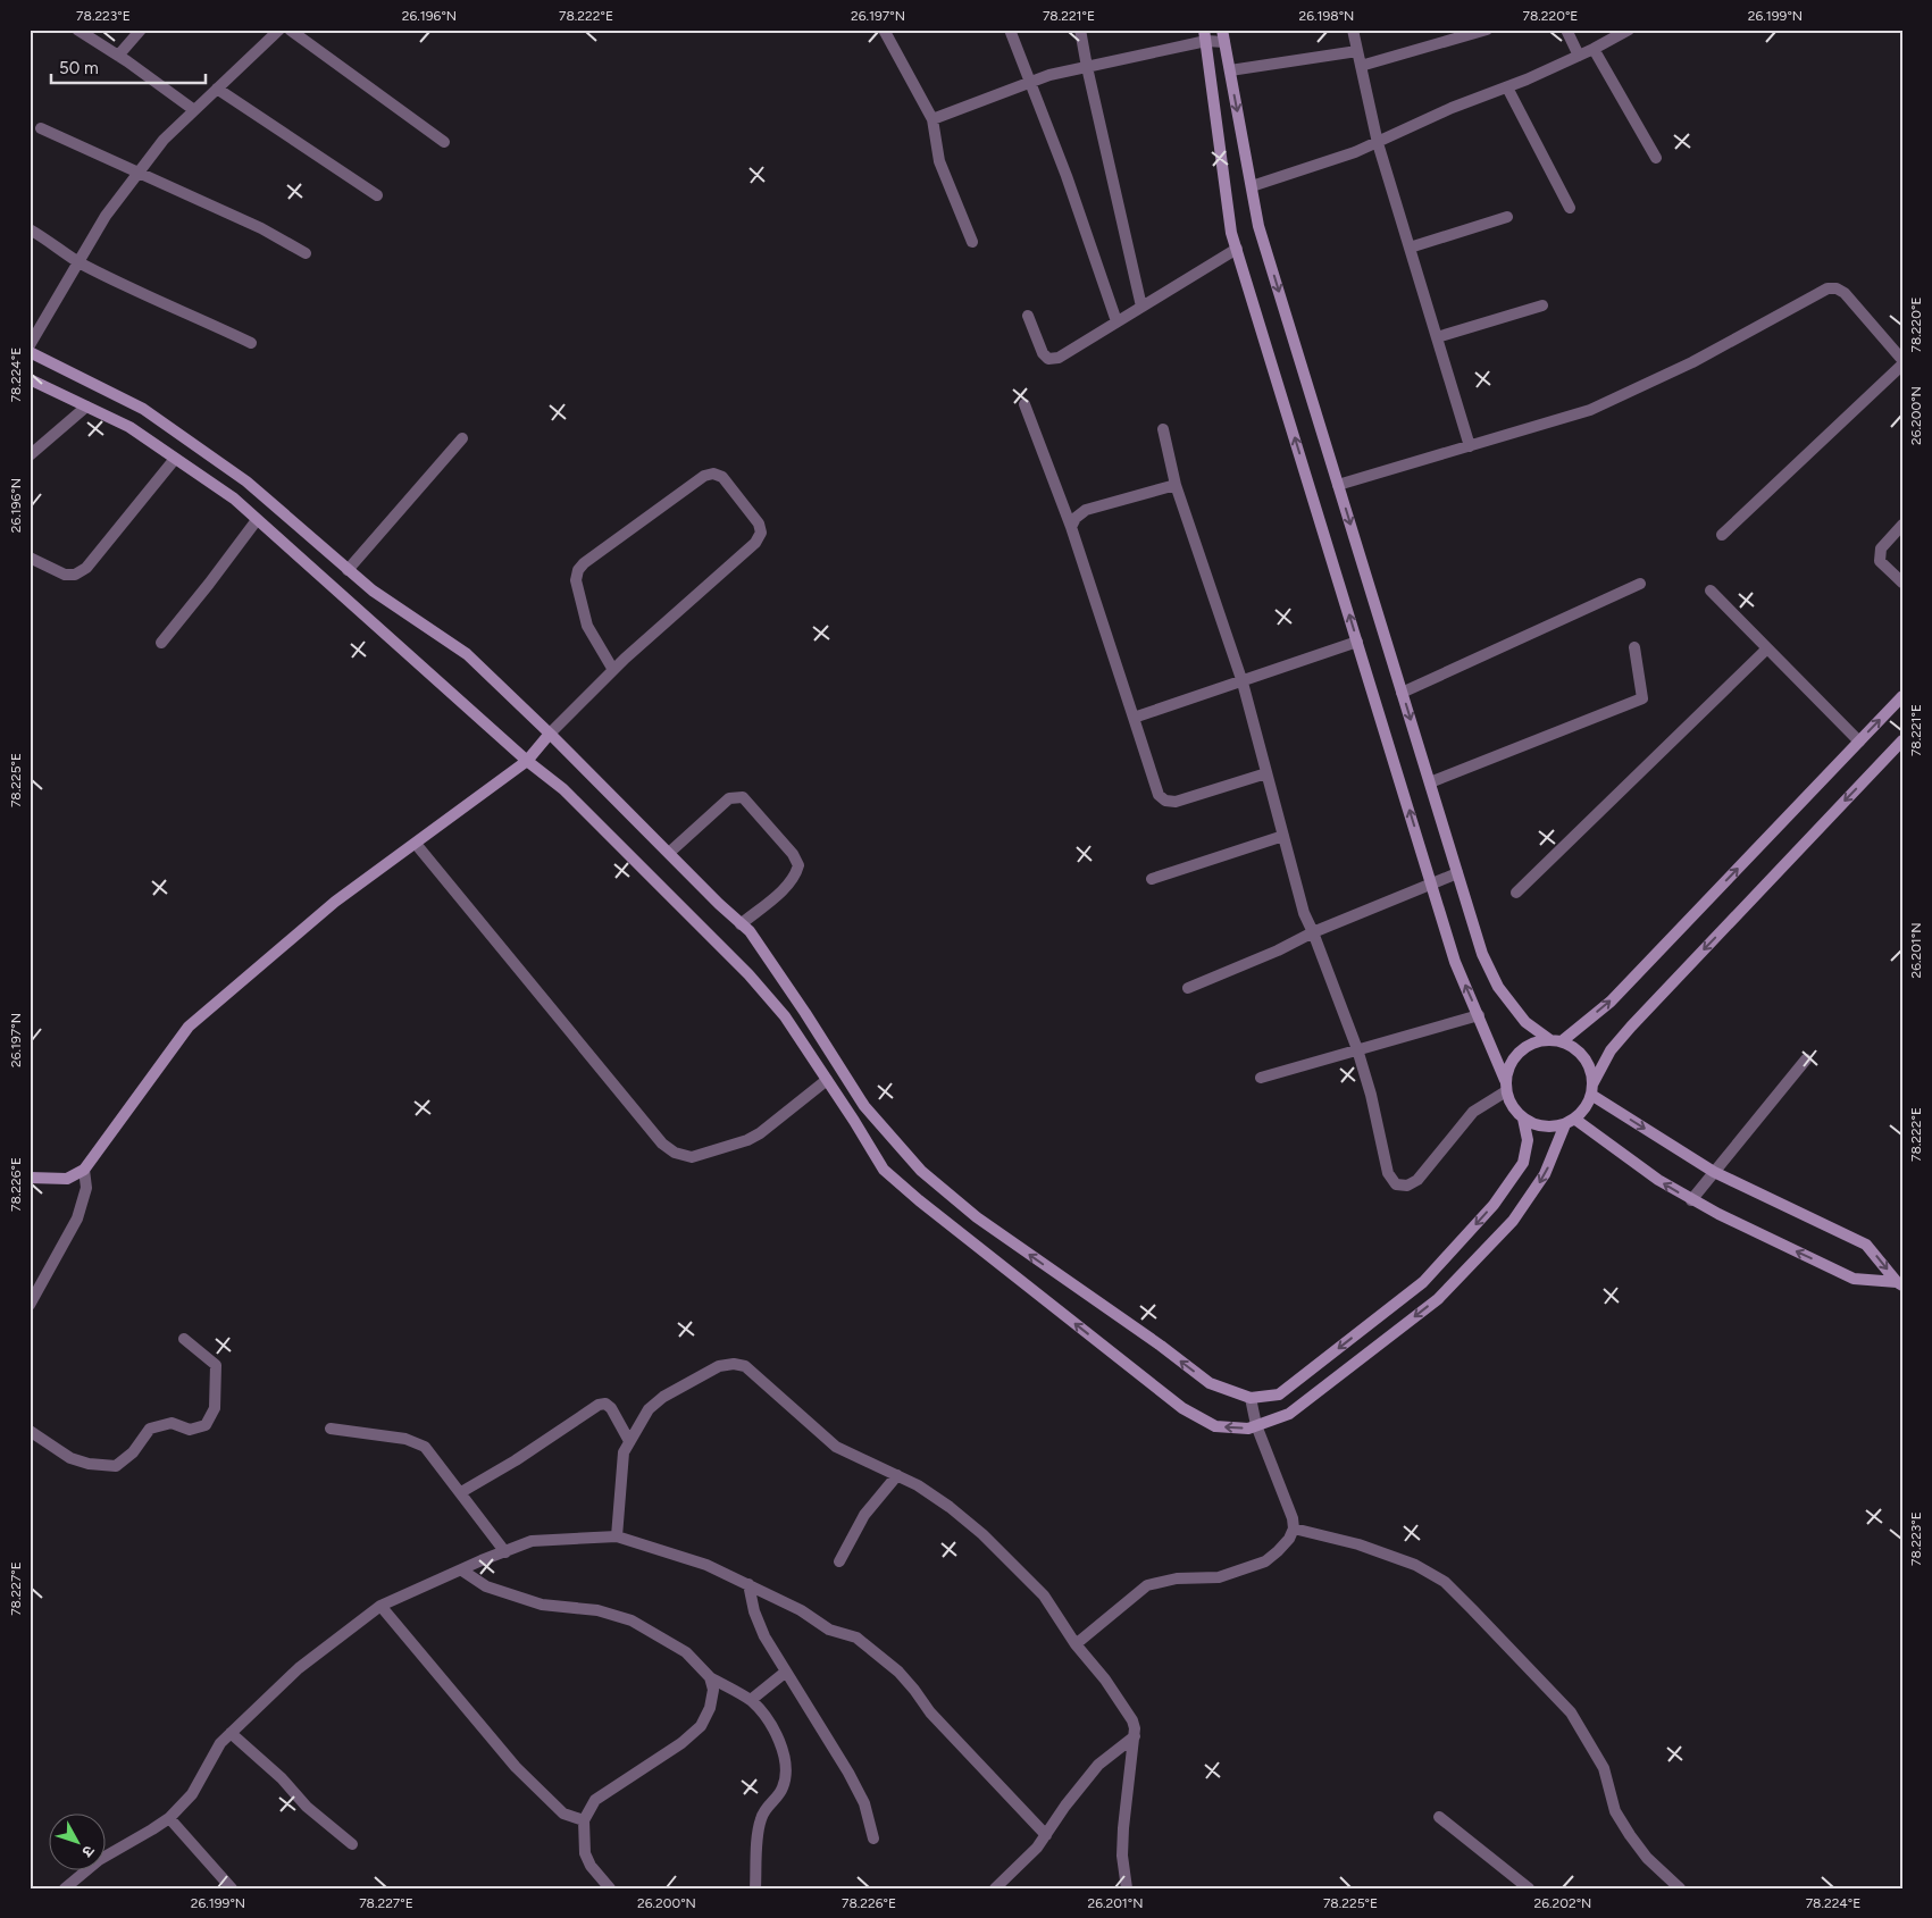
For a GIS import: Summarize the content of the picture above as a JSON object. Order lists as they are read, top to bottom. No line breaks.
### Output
{"scale_bar":"50 m","north":"bottom right","coordinates":["78.223°E","26.196°N","78.222°E","26.197°N","78.221°E","26.198°N","78.220°E","26.199°N","78.224°E","26.200°N","78.225°E","26.201°N","78.226°E","78.227°E","26.202°N"]}
